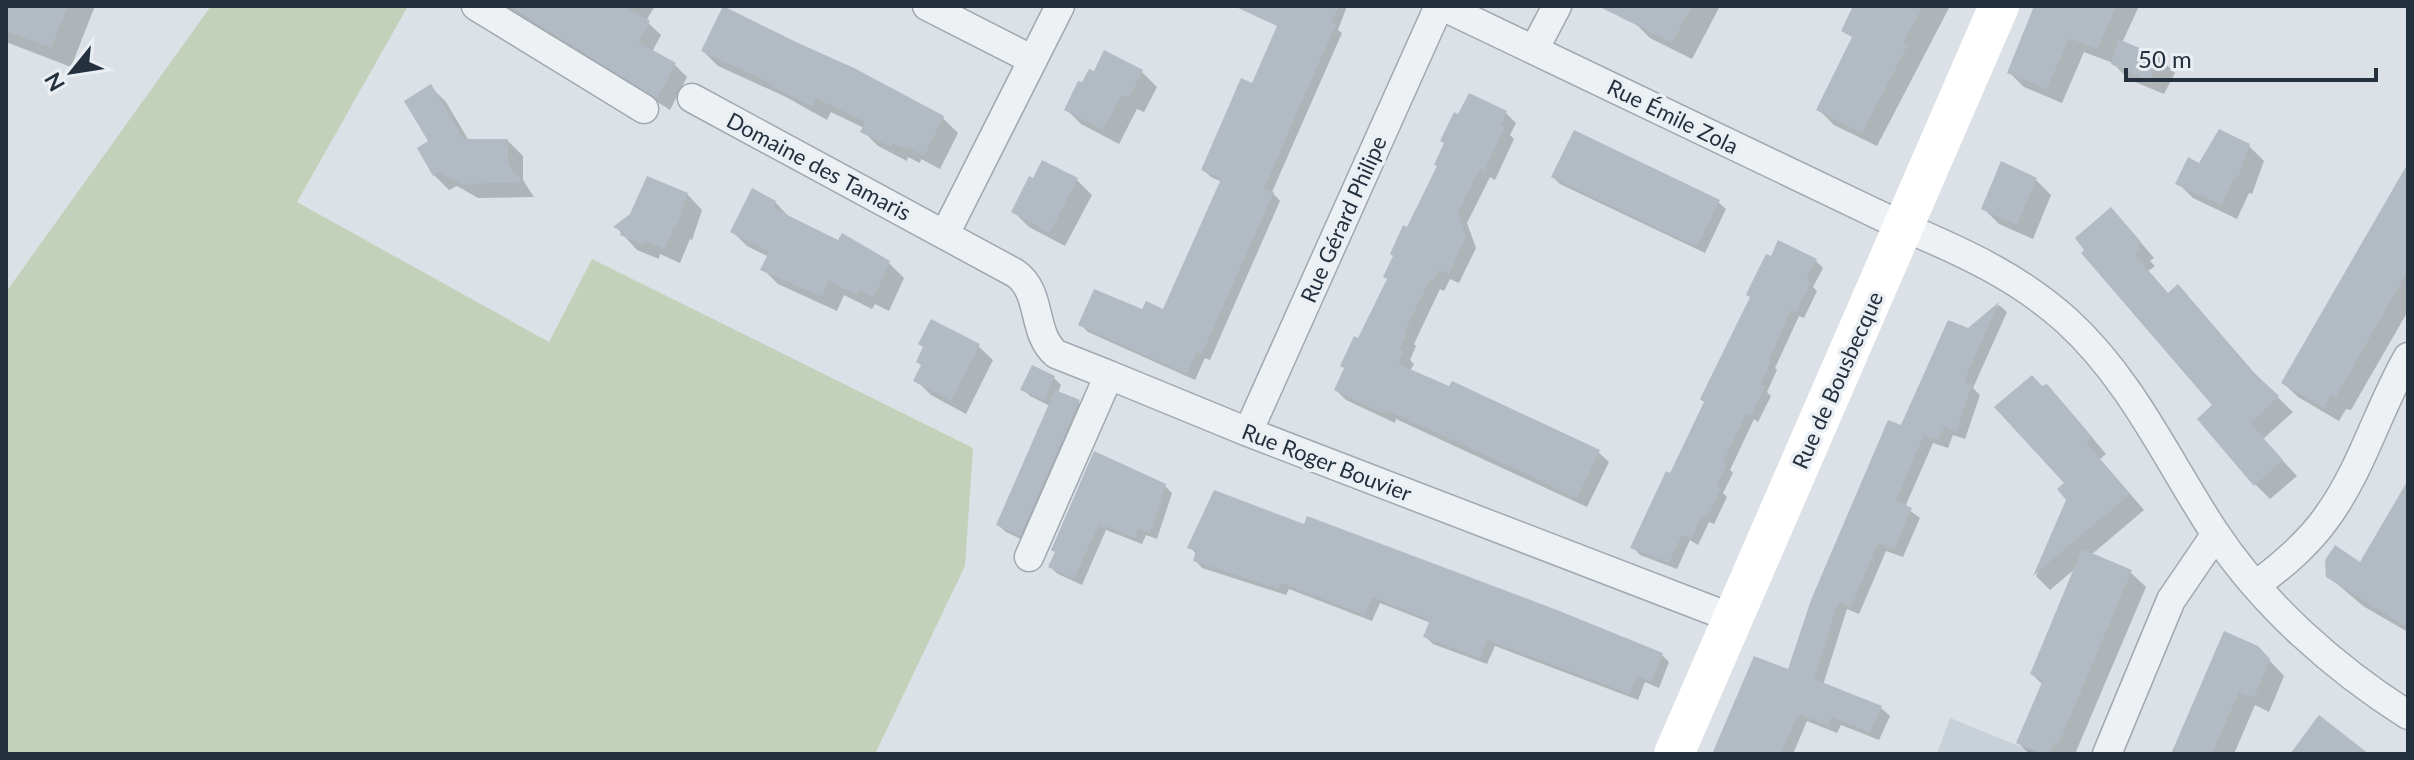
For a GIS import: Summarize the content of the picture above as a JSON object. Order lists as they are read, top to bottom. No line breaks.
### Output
{"streets":{"street":["Rue Émile Zola","Domaine des Tamaris","Rue Gérard Philipe","Rue de Bousbecque","Rue Roger Bouvier"]},"crossings":[["Rue Émile Zola","Rue Gérard Philipe"],["Rue Émile Zola","Rue de Bousbecque"],["Domaine des Tamaris","Rue Roger Bouvier"],["Rue Gérard Philipe","Rue Roger Bouvier"],["Rue de Bousbecque","Rue Roger Bouvier"]],"scale_bar":"50 m","north":"bottom left"}
